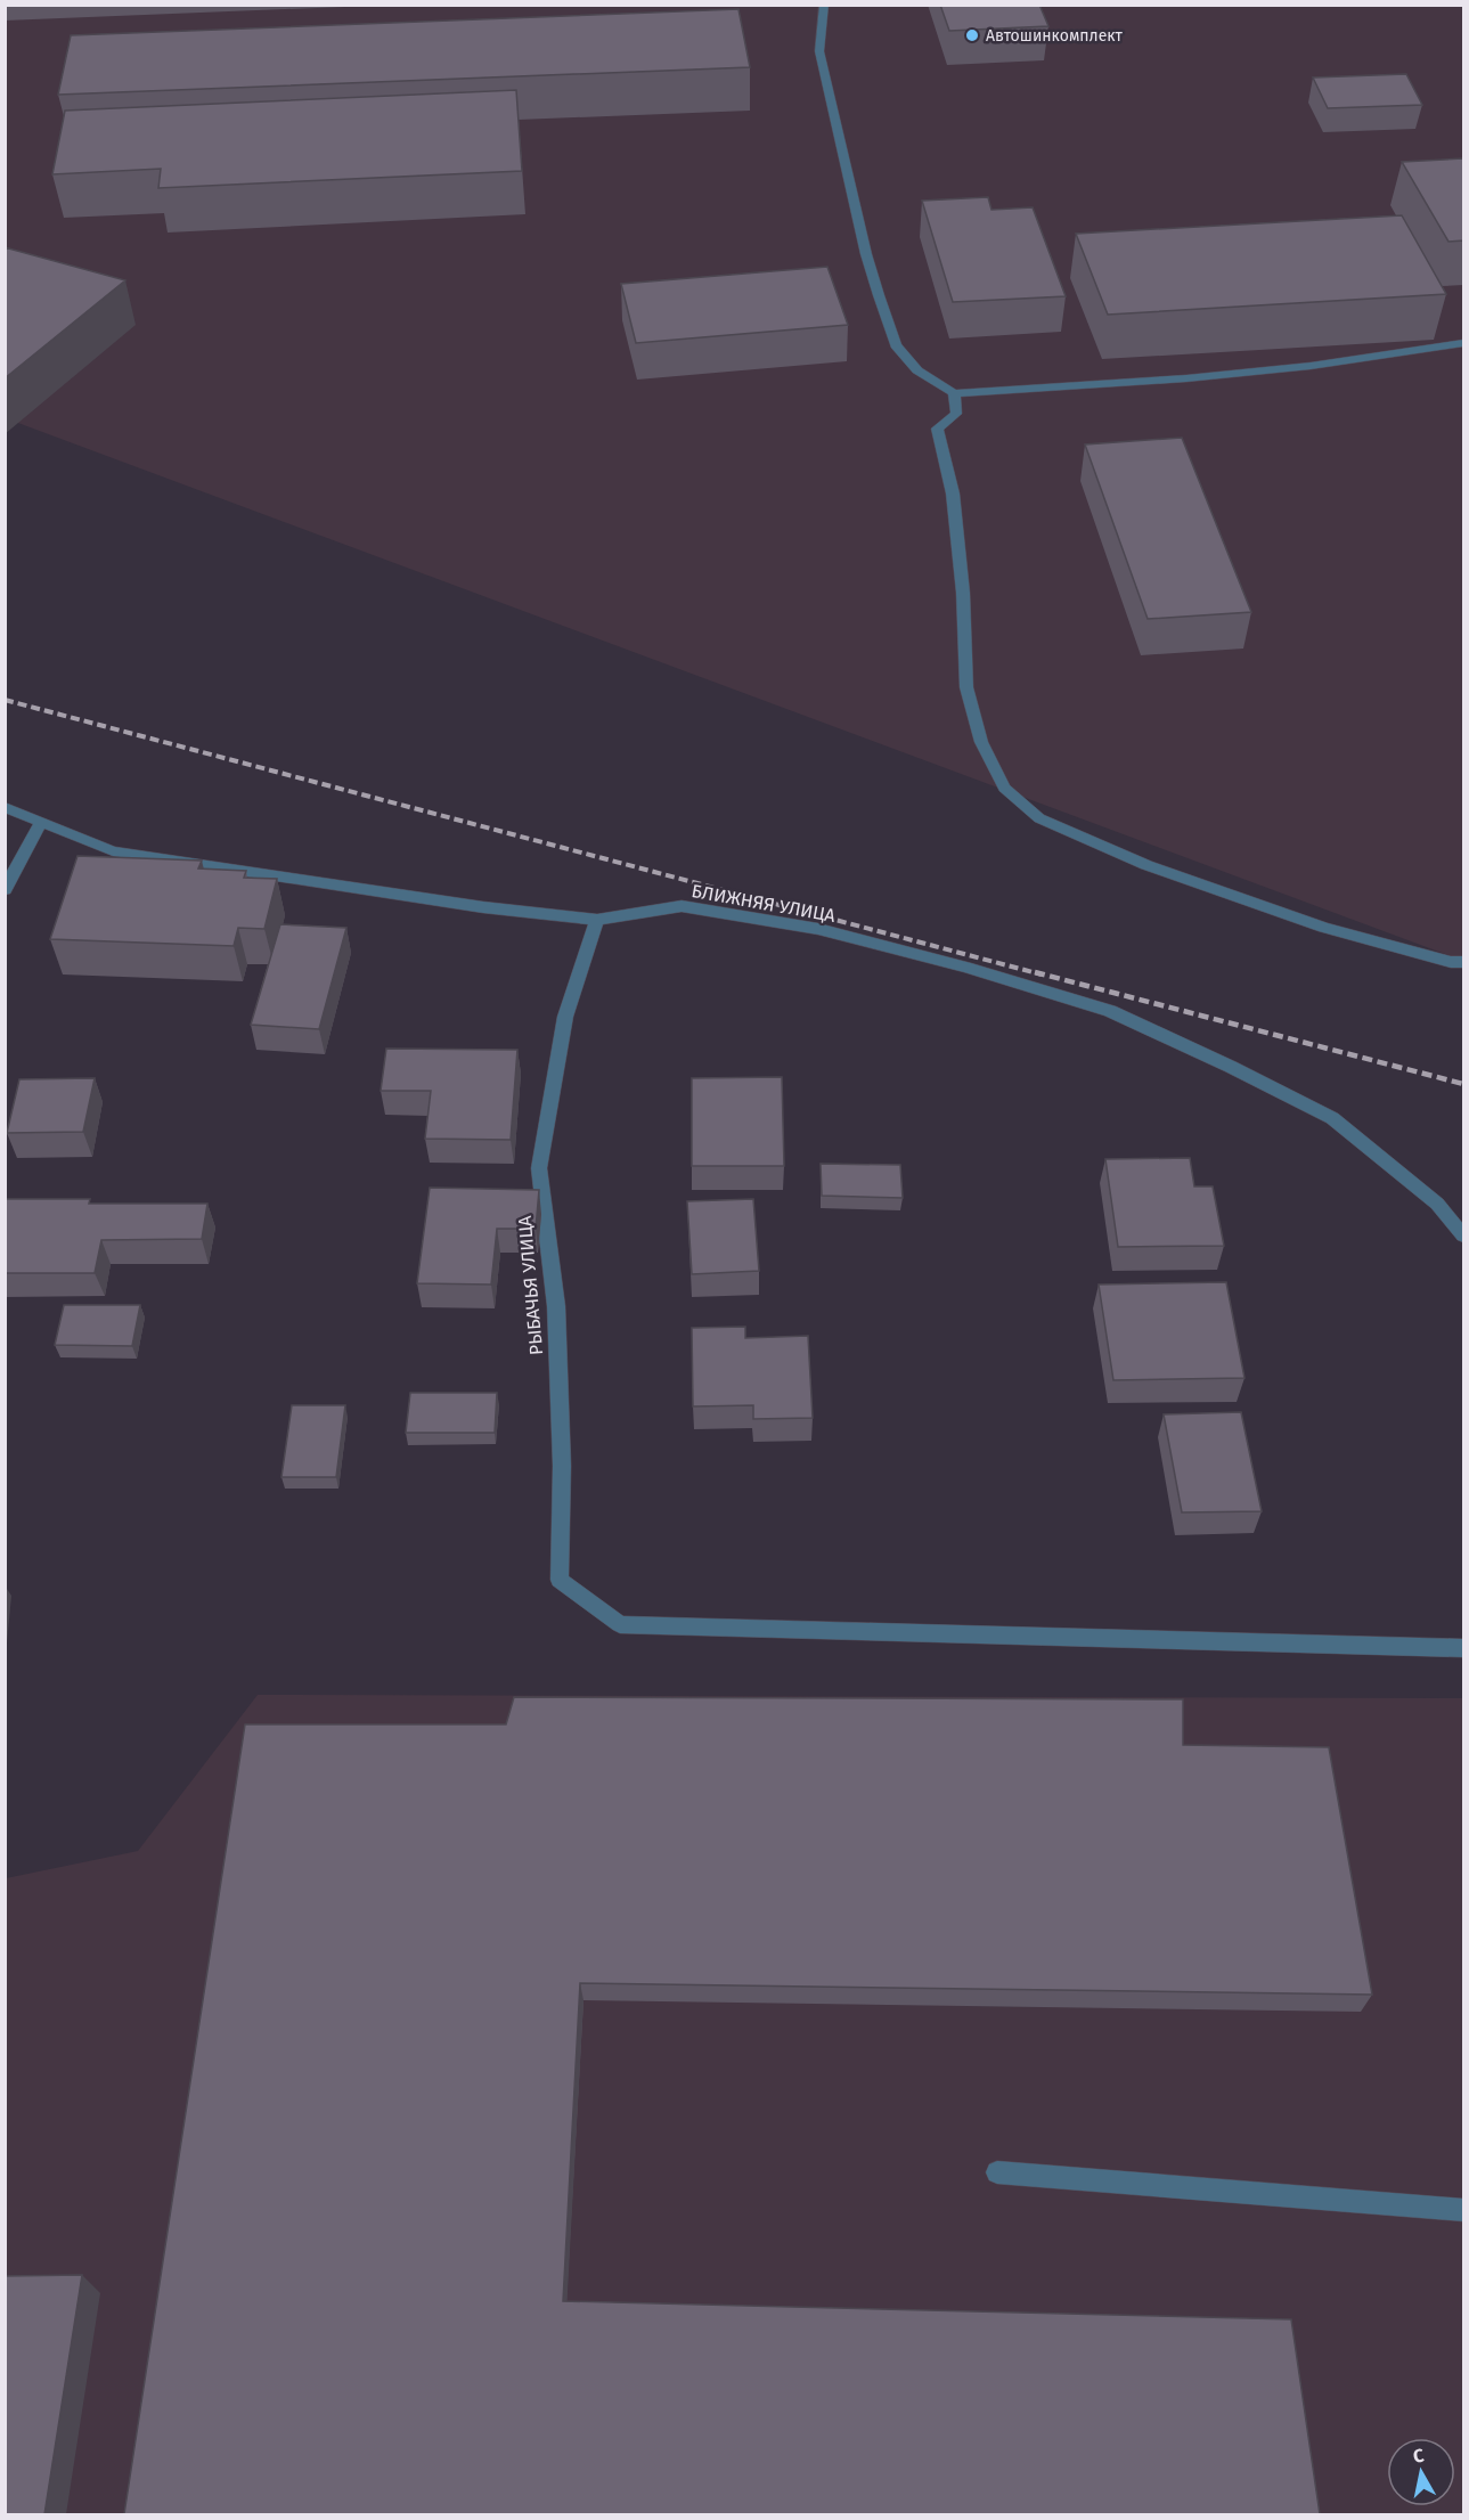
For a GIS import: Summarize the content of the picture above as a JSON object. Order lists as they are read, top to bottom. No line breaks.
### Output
{"streets":{"street":["БЛИЖНЯЯ УЛИЦА","РЫБАЧЬЯ УЛИЦА"]},"crossings":[["БЛИЖНЯЯ УЛИЦА","РЫБАЧЬЯ УЛИЦА"]],"places":["Автошинкомплект"],"north":"top"}
